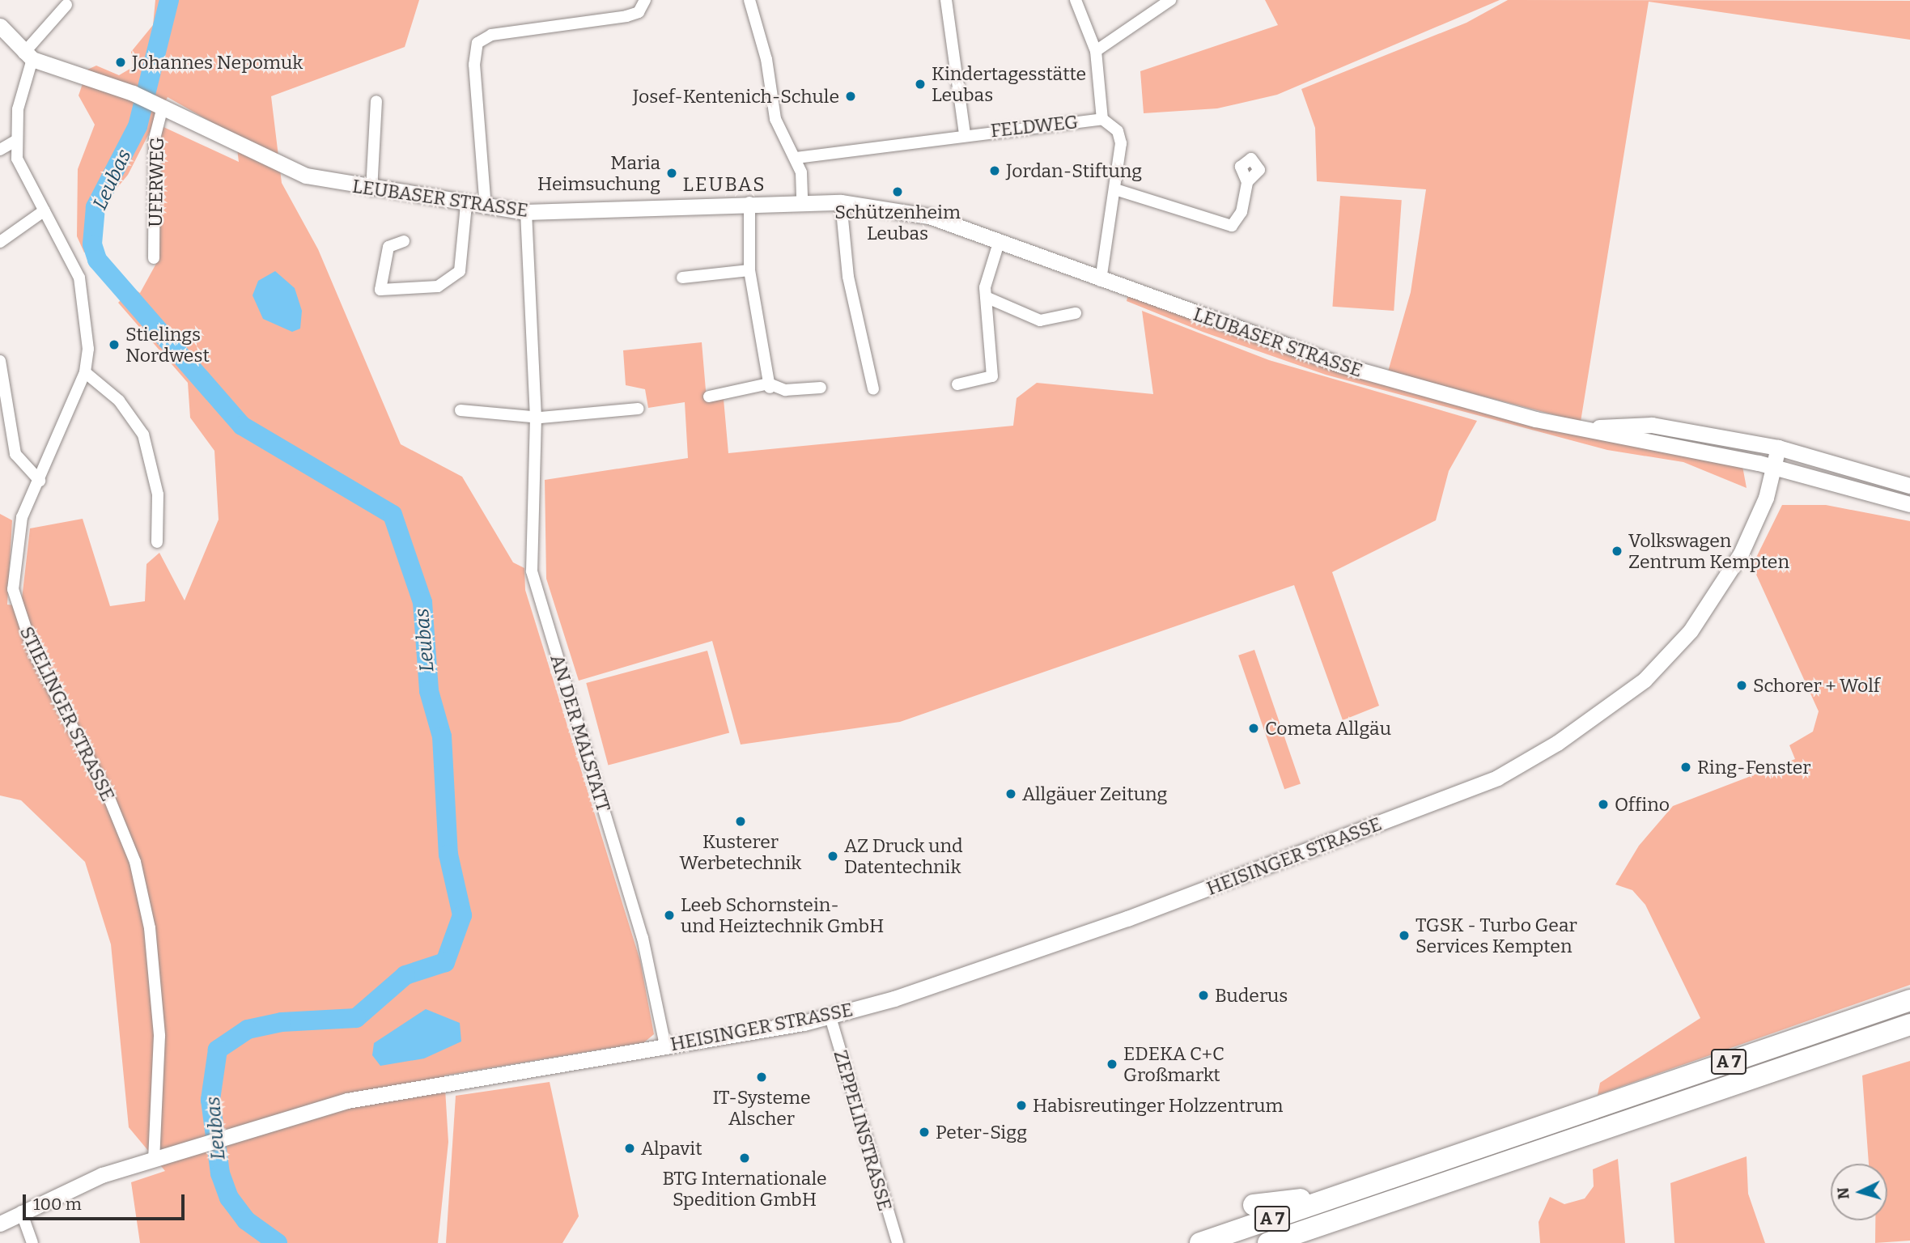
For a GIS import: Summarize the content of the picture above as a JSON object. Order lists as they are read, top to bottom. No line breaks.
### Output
{"streets":{"highway":["A 7"],"main road":["LEUBASER STRASSE","HEISINGER STRASSE"],"street":["FELDWEG","UFERWEG","STIELINGER STRASSE","AN DER MALSTATT","ZEPPELINSTRASSE"]},"crossings":[["FELDWEG","LEUBASER STRASSE"],["UFERWEG","LEUBASER STRASSE"],["LEUBASER STRASSE","STIELINGER STRASSE"],["LEUBASER STRASSE","AN DER MALSTATT"],["LEUBASER STRASSE","HEISINGER STRASSE"],["STIELINGER STRASSE","HEISINGER STRASSE"],["AN DER MALSTATT","HEISINGER STRASSE"],["HEISINGER STRASSE","ZEPPELINSTRASSE"]],"districts":["LEUBAS"],"water":["Leubas"],"places":["Johannes Nepomuk","Kindertagesstätte Leubas","Josef-Kentenich-Schule","Jordan-Stiftung","Maria Heimsuchung","Schützenheim Leubas","Stielings Nordwest","Volkswagen Zentrum Kempten","Schorer + Wolf","Cometa Allgäu","Ring-Fenster","Allgäuer Zeitung","Offino","Kusterer Werbetechnik","AZ Druck und Datentechnik","Leeb Schornstein- und Heiztechnik GmbH","TGSK - Turbo Gear Services Kempten","Buderus","EDEKA C+C Großmarkt","IT-Systeme Alscher","Habisreutinger Holzzentrum","Peter-Sigg","Alpavit","BTG Internationale Spedition GmbH"],"scale_bar":"100 m","north":"left"}
